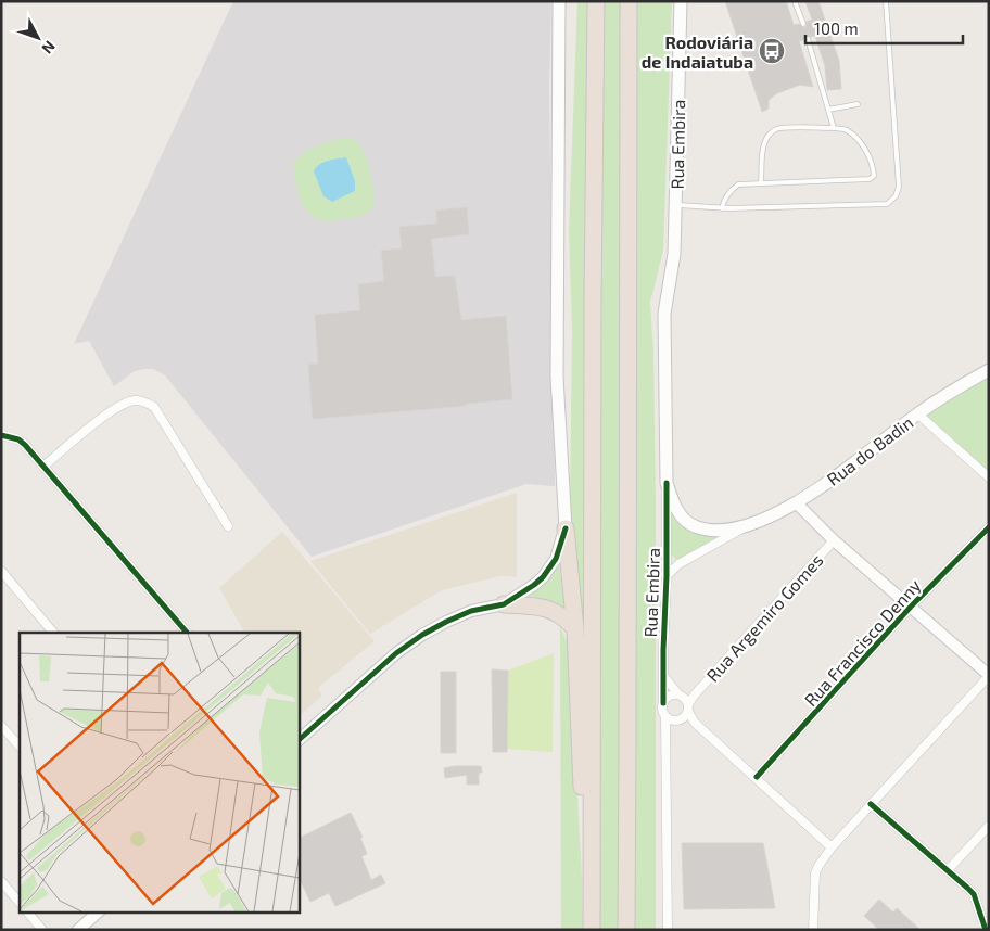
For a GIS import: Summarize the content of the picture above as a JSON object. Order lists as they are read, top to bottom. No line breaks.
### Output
{"streets":{"main road":["Rua Embira","Rua do Badin"],"street":["Rua Argemiro Gomes","Rua Francisco Denny"]},"crossings":[["Rua Embira","Rua do Badin"],["Rua Embira","Rua Argemiro Gomes"]],"places":{"bus stop":["Rodoviária de Indaiatuba"]},"scale_bar":"100 m","north":"bottom right"}
